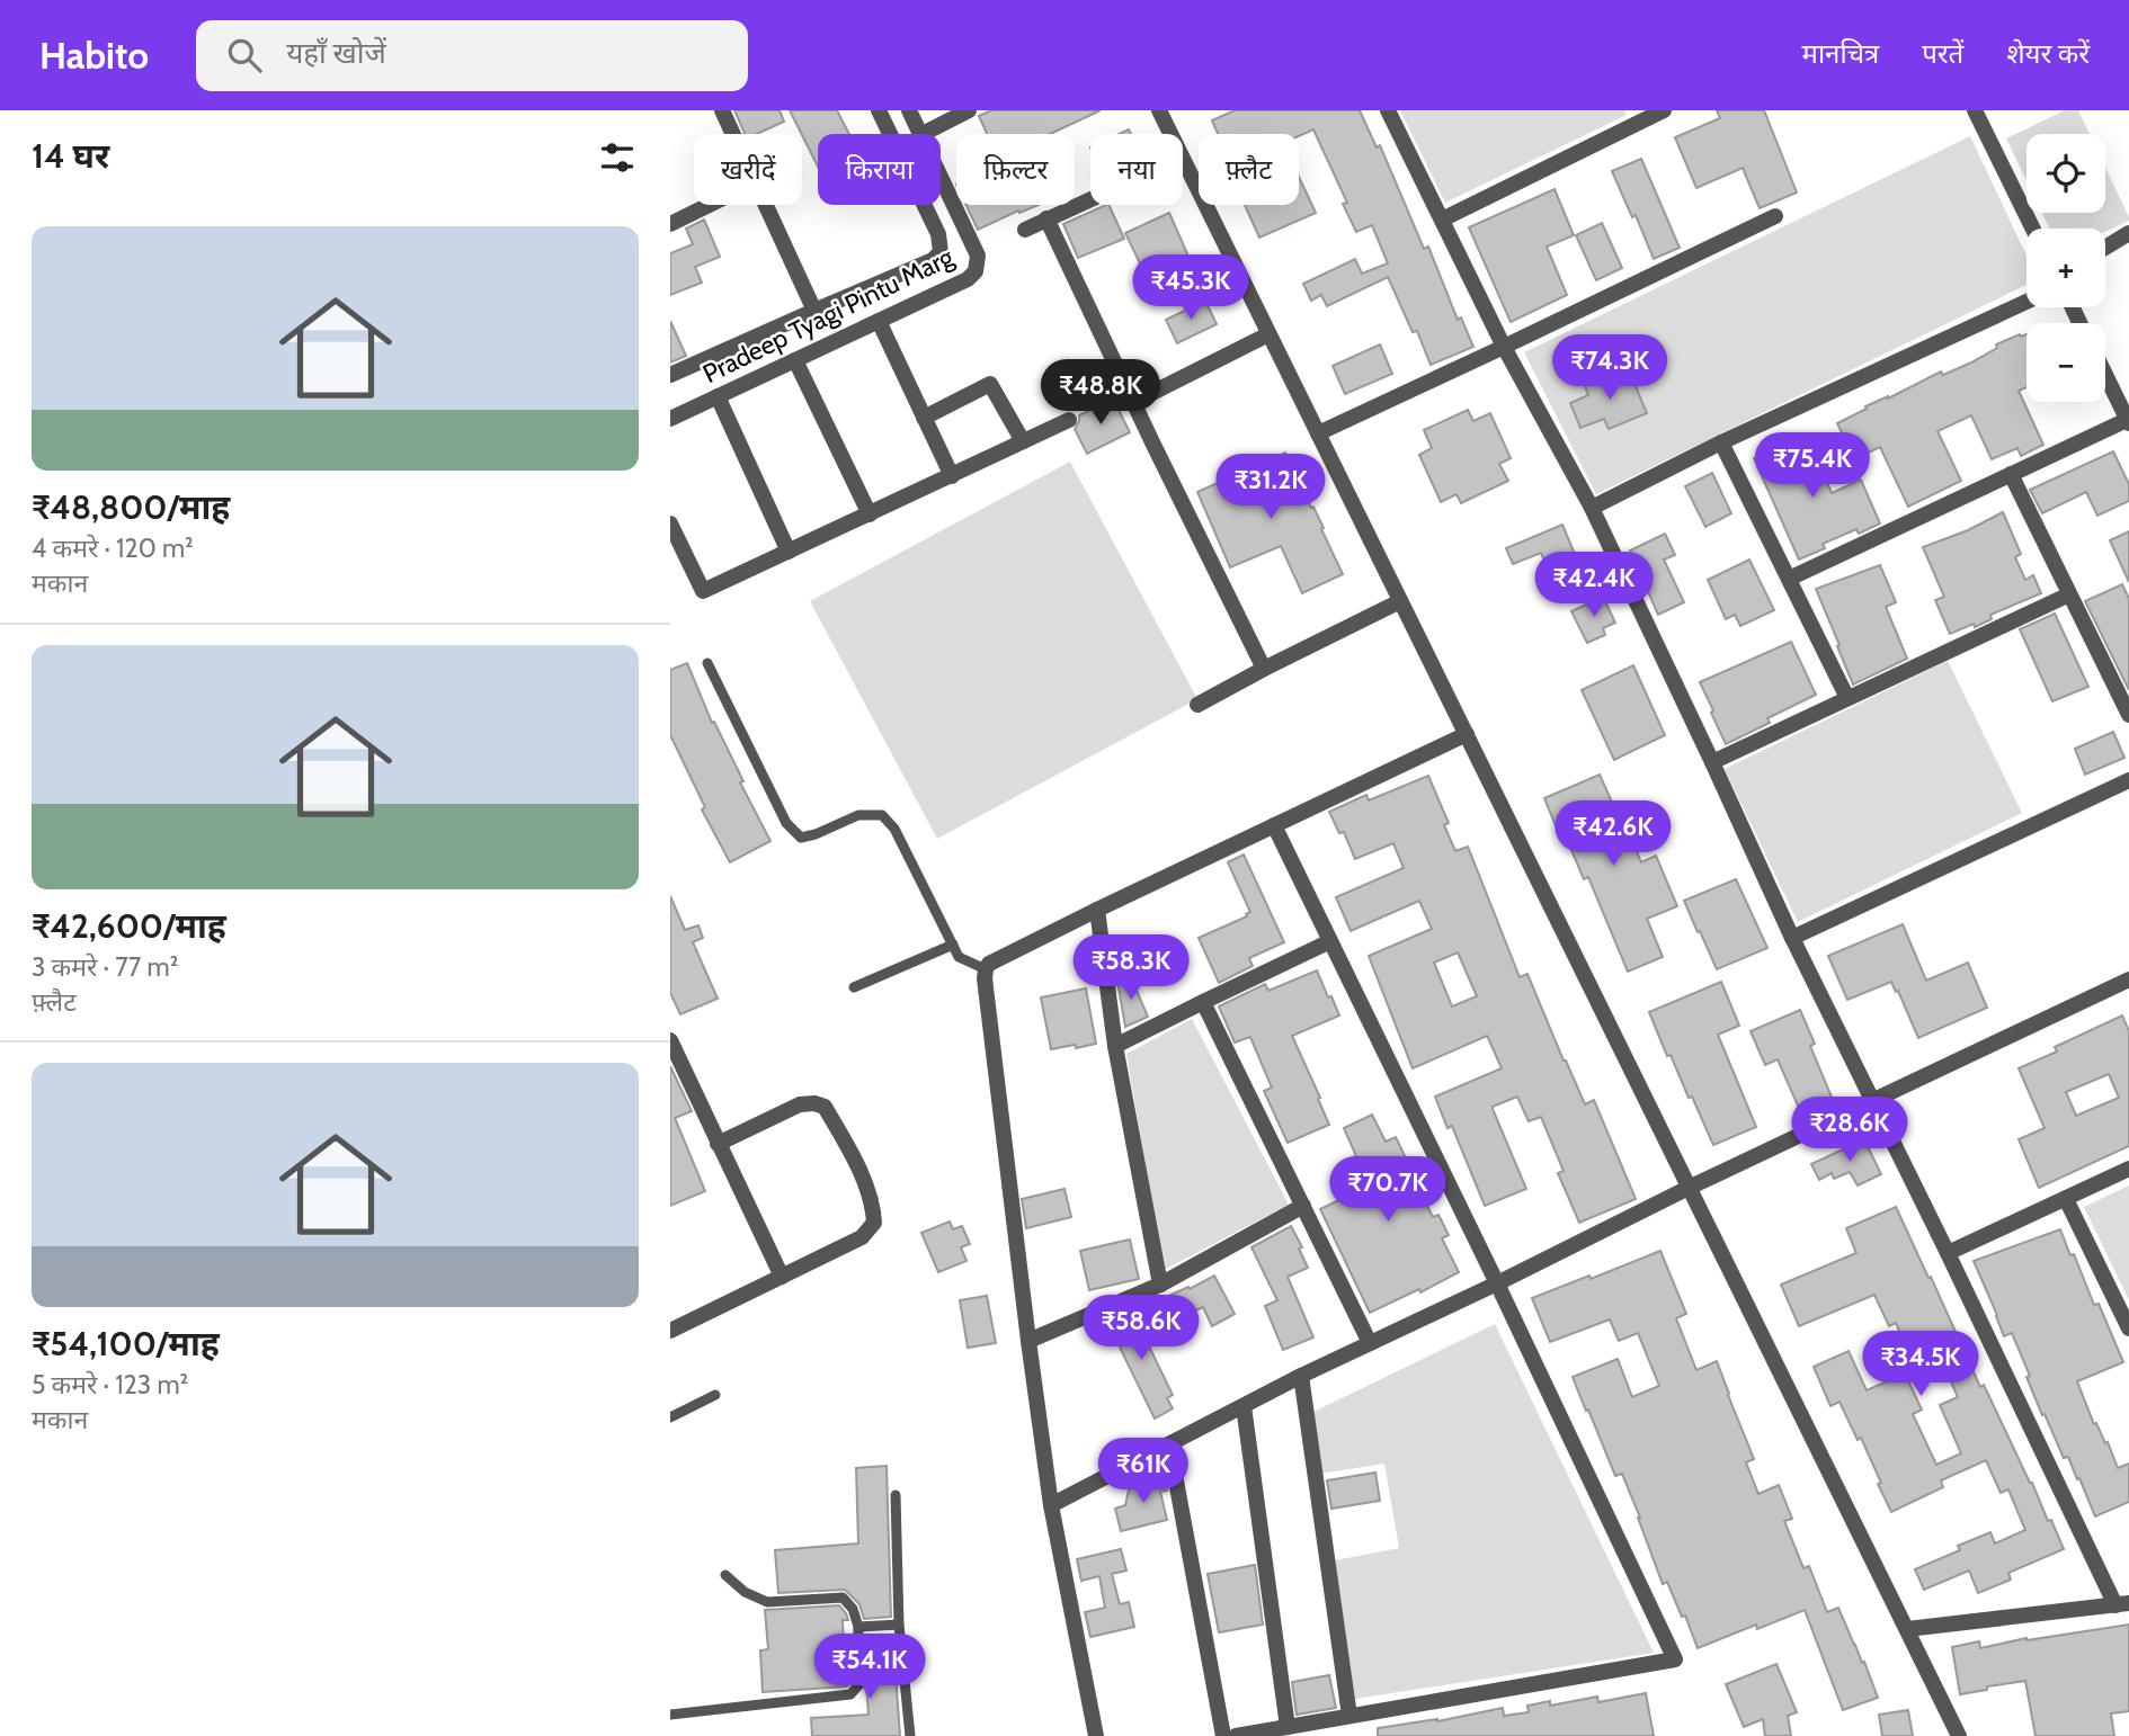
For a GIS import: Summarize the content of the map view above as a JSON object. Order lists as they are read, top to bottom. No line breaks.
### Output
{"streets":{"street":["Pradeep Tyagi Pintu Marg"]},"page":{"header":"Habito","search":"यहाँ खोजें","nav":["मानचित्र","परतें","शेयर करें"],"heading":"14 घर","map_buttons":["+","−"],"chip":["खरीदें","किराया","फ़िल्टर","नया","फ़्लैट"],"list":[{"name":"₹48,800/माह","note":"4 कमरे · 120 m² · मकान"},{"name":"₹42,600/माह","note":"3 कमरे · 77 m² · फ़्लैट"},{"name":"₹54,100/माह","note":"5 कमरे · 123 m² · मकान"}],"price":["₹45.3K","₹74.3K","₹48.8K","₹75.4K","₹31.2K","₹42.4K","₹42.6K","₹58.3K","₹28.6K","₹70.7K","₹58.6K","₹34.5K","₹61K","₹54.1K"]}}
